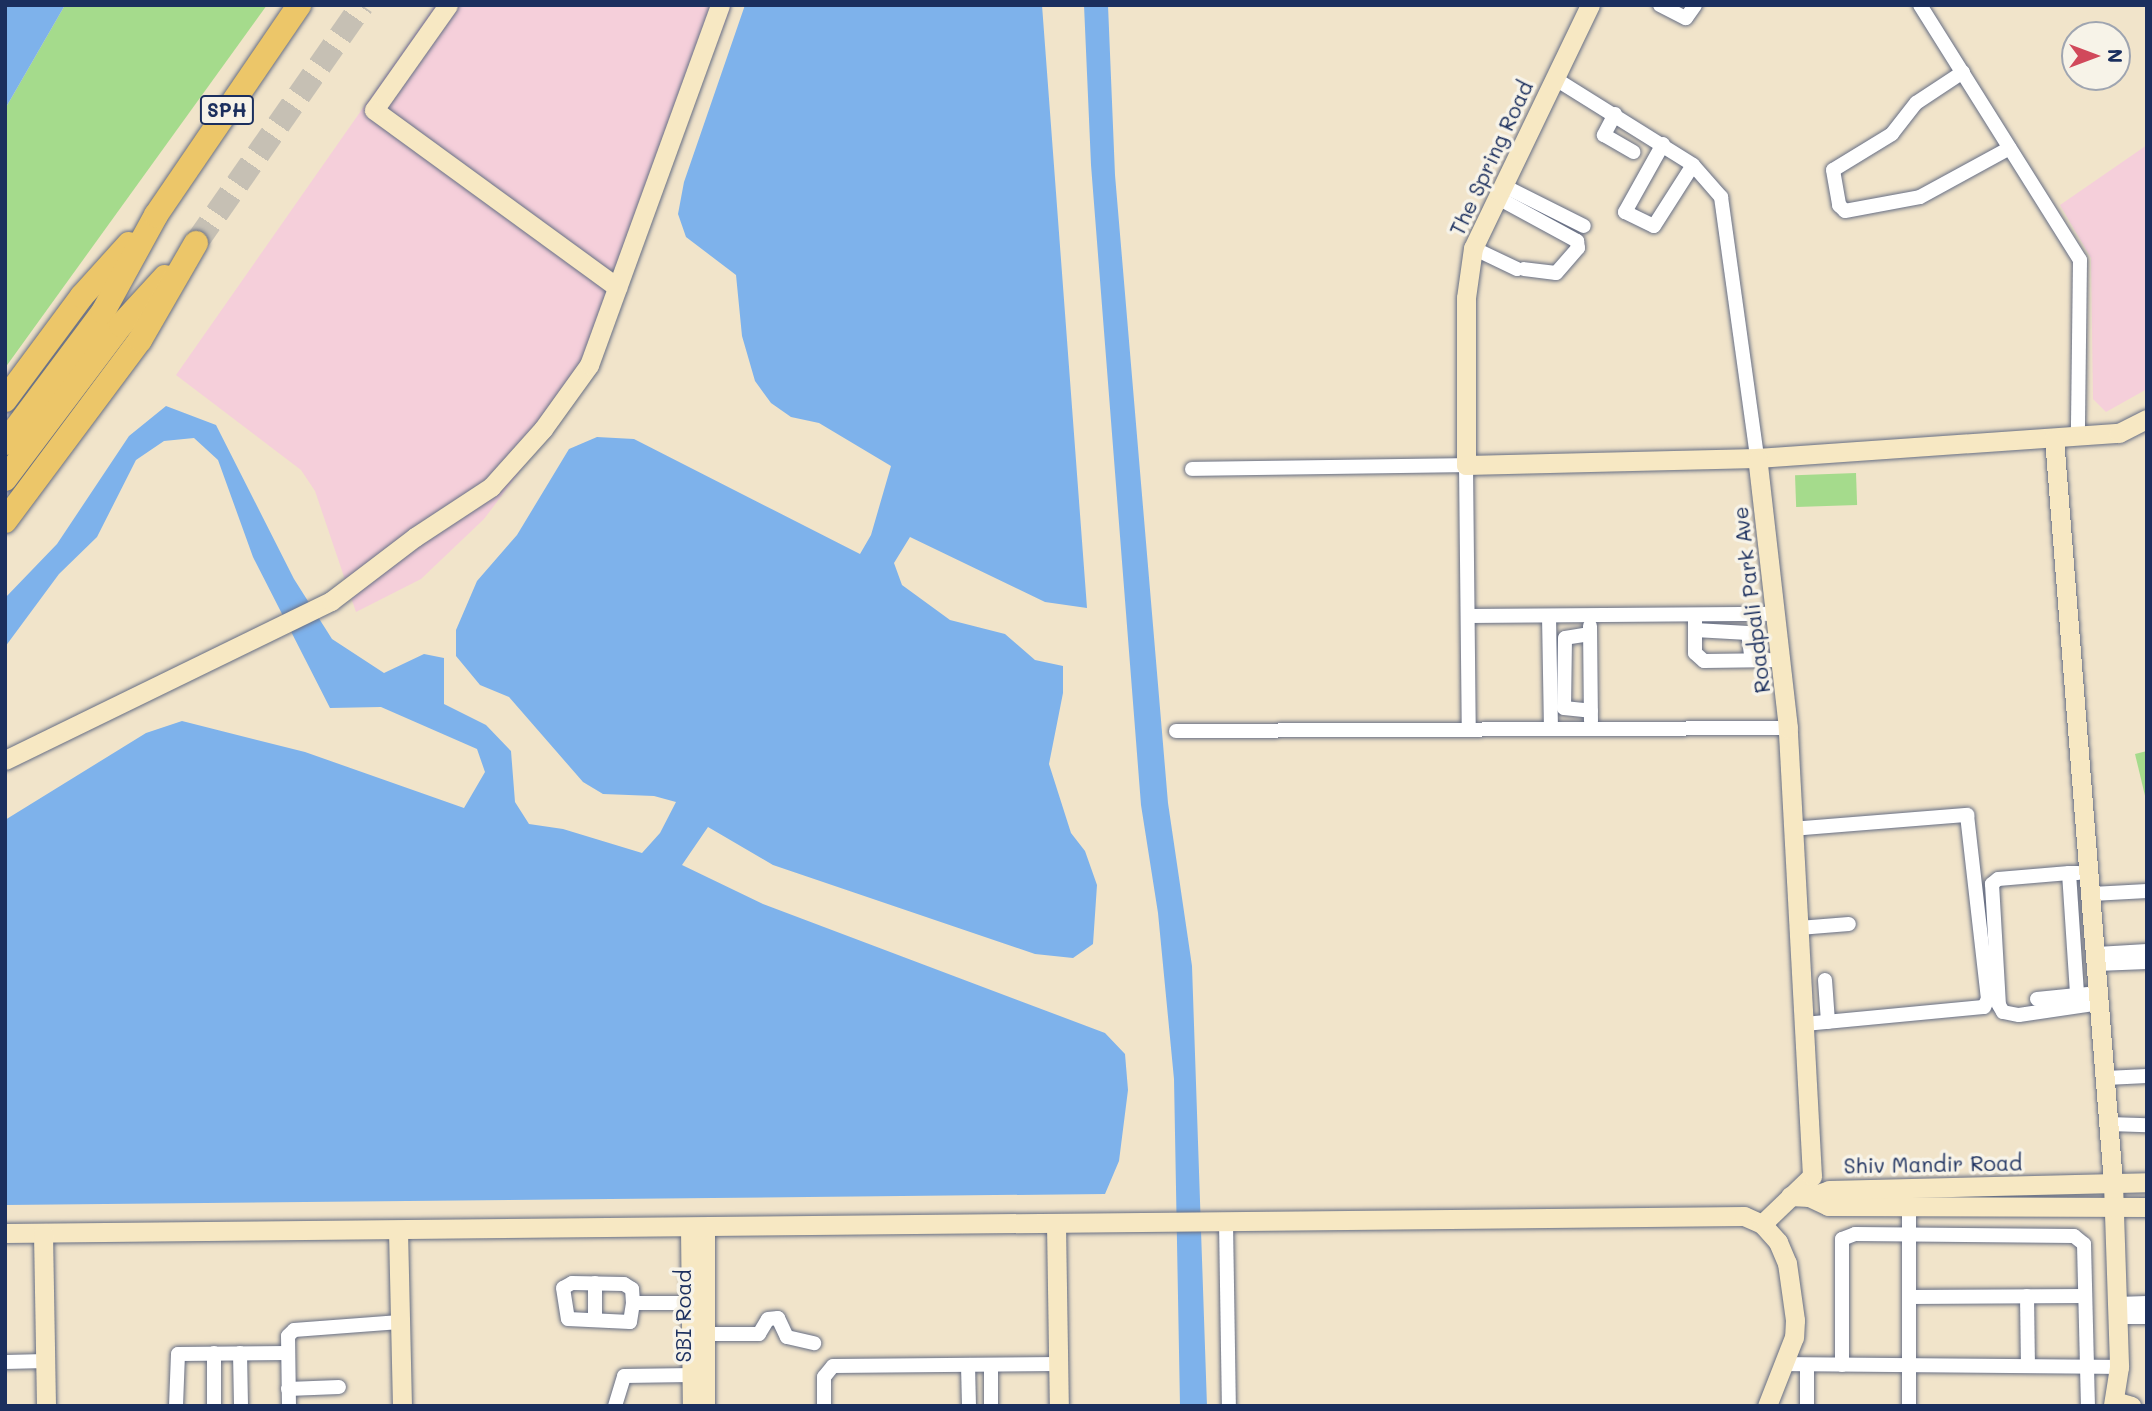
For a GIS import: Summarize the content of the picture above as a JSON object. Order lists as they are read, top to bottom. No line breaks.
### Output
{"streets":{"highway":["SPH"],"street":["The Spring Road","Roadpali Park Ave","Shiv Mandir Road","SBI Road"]},"crossings":[["The Spring Road","Roadpali Park Ave"],["Roadpali Park Ave","Shiv Mandir Road"]],"north":"right"}
